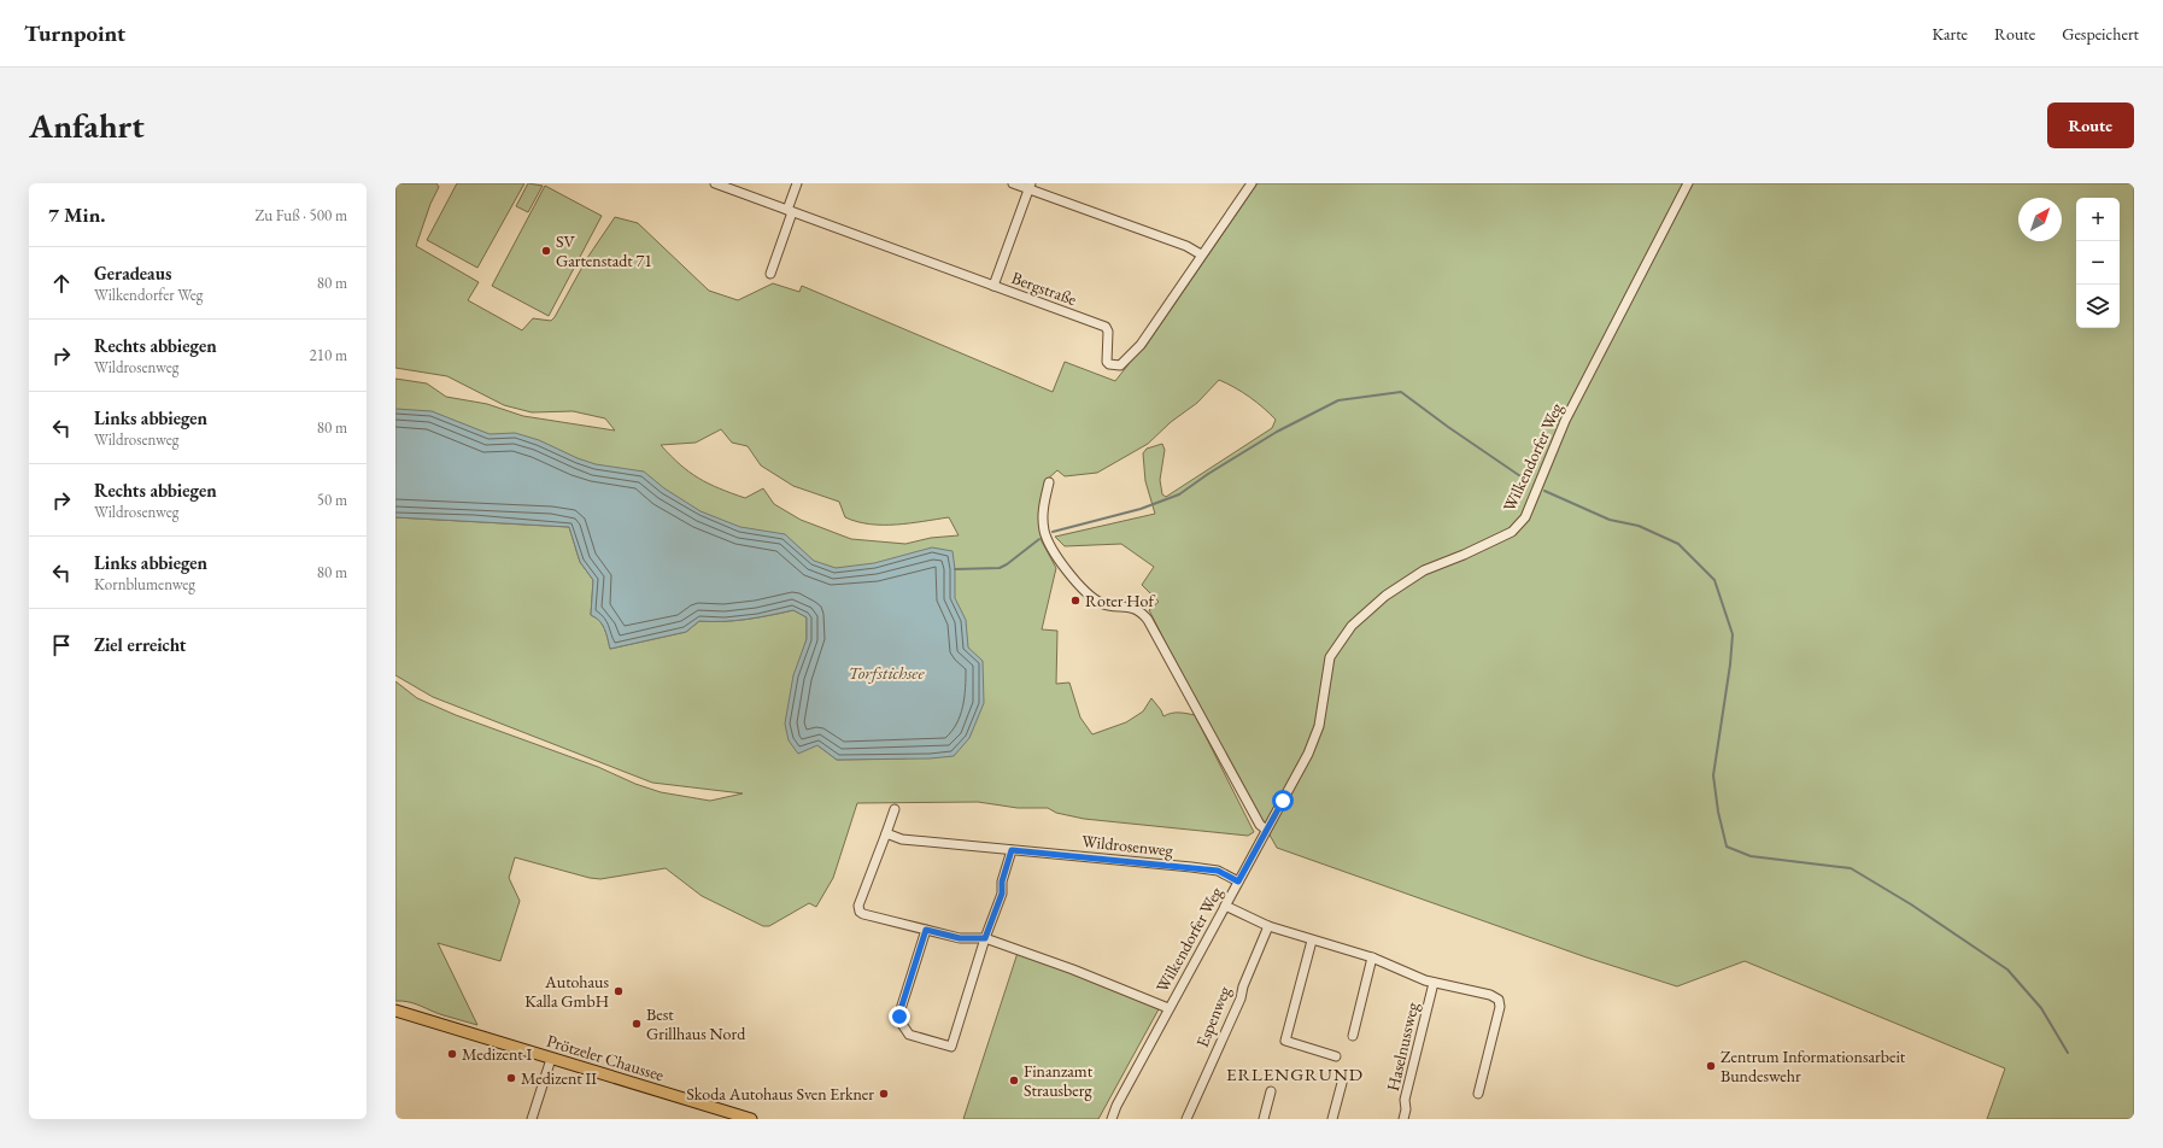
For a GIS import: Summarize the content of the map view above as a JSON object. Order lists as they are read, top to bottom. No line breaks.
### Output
{"streets":{"main road":["Prötzeler Chaussee"],"street":["Bergstraße","Wilkendorfer Weg","Wildrosenweg","Espenweg","Haselnussweg"]},"crossings":[["Wilkendorfer Weg","Wildrosenweg"]],"districts":["ERLENGRUND"],"water":["Torfstichsee"],"places":["SV Gartenstadt 71","Roter Hof","Autohaus Kalla GmbH","Best Grillhaus Nord","Medizent I","Zentrum Informationsarbeit Bundeswehr","Medizent II","Finanzamt Strausberg","Skoda Autohaus Sven Erkner"],"north":"top right","page":{"header":"Turnpoint","nav":["Karte","Route","Gespeichert"],"buttons":"Route","title":"Anfahrt","heading":["7 Min.","Zu Fuß · 500 m"],"map_buttons":["+","−"],"list":[["Geradeaus","Wilkendorfer Weg","80 m"],["Rechts abbiegen","Wildrosenweg","210 m"],["Links abbiegen","Wildrosenweg","80 m"],["Rechts abbiegen","Wildrosenweg","50 m"],["Links abbiegen","Kornblumenweg","80 m"],"Ziel erreicht"]}}
